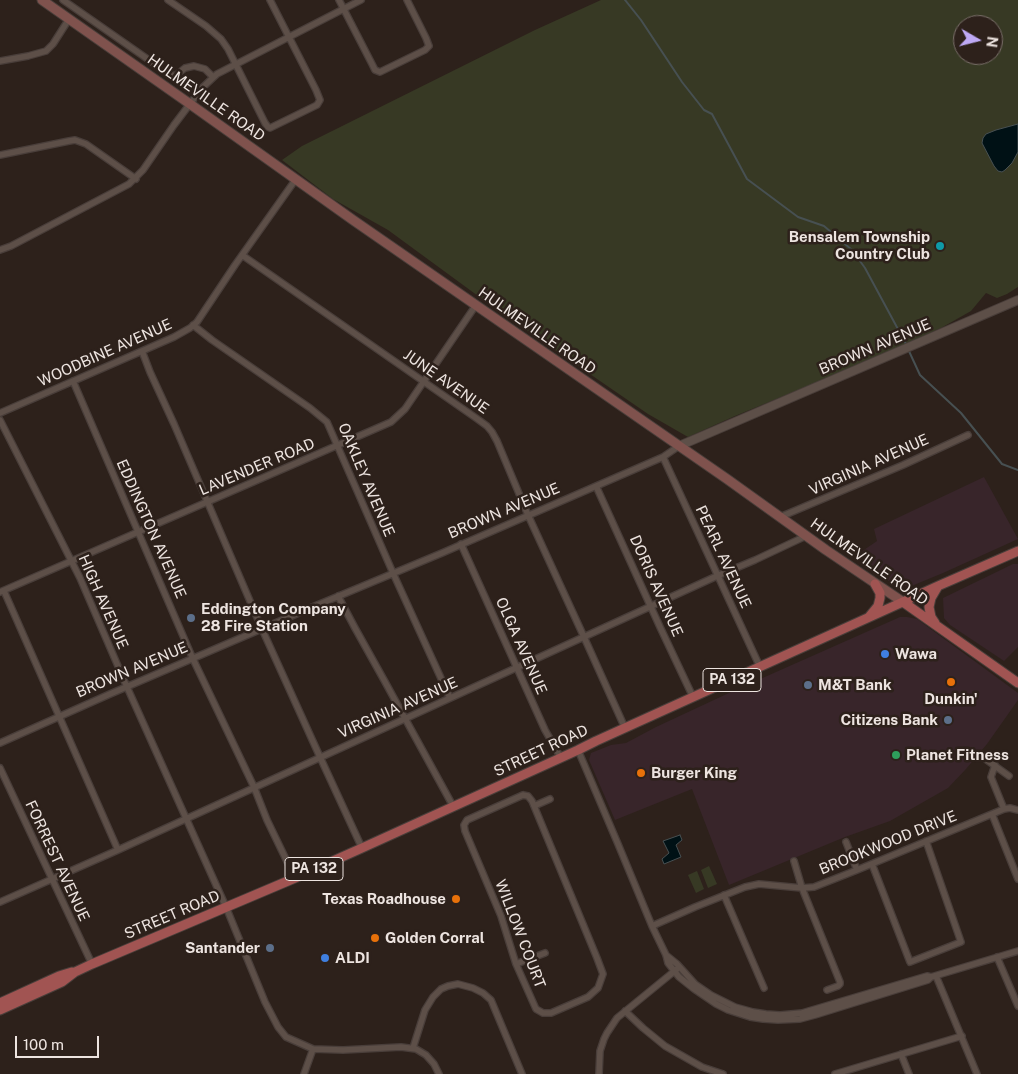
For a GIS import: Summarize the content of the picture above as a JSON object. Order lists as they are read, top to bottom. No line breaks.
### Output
{"streets":{"main road":["HULMEVILLE ROAD","PA 132","STREET ROAD"],"street":["BROWN AVENUE","WOODBINE AVENUE","JUNE AVENUE","VIRGINIA AVENUE","LAVENDER ROAD","OAKLEY AVENUE","EDDINGTON AVENUE","PEARL AVENUE","DORIS AVENUE","HIGH AVENUE","OLGA AVENUE","BROOKWOOD DRIVE","FORREST AVENUE","WILLOW COURT"]},"crossings":[["HULMEVILLE ROAD","BROWN AVENUE"],["HULMEVILLE ROAD","WOODBINE AVENUE"],["HULMEVILLE ROAD","VIRGINIA AVENUE"],["HULMEVILLE ROAD","LAVENDER ROAD"],["HULMEVILLE ROAD","STREET ROAD"],["BROWN AVENUE","JUNE AVENUE"],["BROWN AVENUE","OAKLEY AVENUE"],["BROWN AVENUE","EDDINGTON AVENUE"],["BROWN AVENUE","PEARL AVENUE"],["BROWN AVENUE","DORIS AVENUE"],["BROWN AVENUE","HIGH AVENUE"],["BROWN AVENUE","OLGA AVENUE"],["WOODBINE AVENUE","JUNE AVENUE"],["WOODBINE AVENUE","OAKLEY AVENUE"],["WOODBINE AVENUE","EDDINGTON AVENUE"],["JUNE AVENUE","VIRGINIA AVENUE"],["JUNE AVENUE","LAVENDER ROAD"],["JUNE AVENUE","STREET ROAD"],["VIRGINIA AVENUE","OAKLEY AVENUE"],["VIRGINIA AVENUE","EDDINGTON AVENUE"],["VIRGINIA AVENUE","PEARL AVENUE"],["VIRGINIA AVENUE","DORIS AVENUE"],["VIRGINIA AVENUE","HIGH AVENUE"],["VIRGINIA AVENUE","OLGA AVENUE"],["VIRGINIA AVENUE","FORREST AVENUE"],["LAVENDER ROAD","OAKLEY AVENUE"],["LAVENDER ROAD","EDDINGTON AVENUE"],["LAVENDER ROAD","HIGH AVENUE"],["EDDINGTON AVENUE","STREET ROAD"],["PEARL AVENUE","STREET ROAD"],["DORIS AVENUE","STREET ROAD"],["HIGH AVENUE","STREET ROAD"],["OLGA AVENUE","STREET ROAD"],["STREET ROAD","FORREST AVENUE"]],"places":["Bensalem Township Country Club","Eddington Company 28 Fire Station","Wawa","Dunkin'","M&T Bank","Citizens Bank","Planet Fitness","Burger King","Texas Roadhouse","Golden Corral","Santander","ALDI"],"scale_bar":"100 m","north":"right"}
